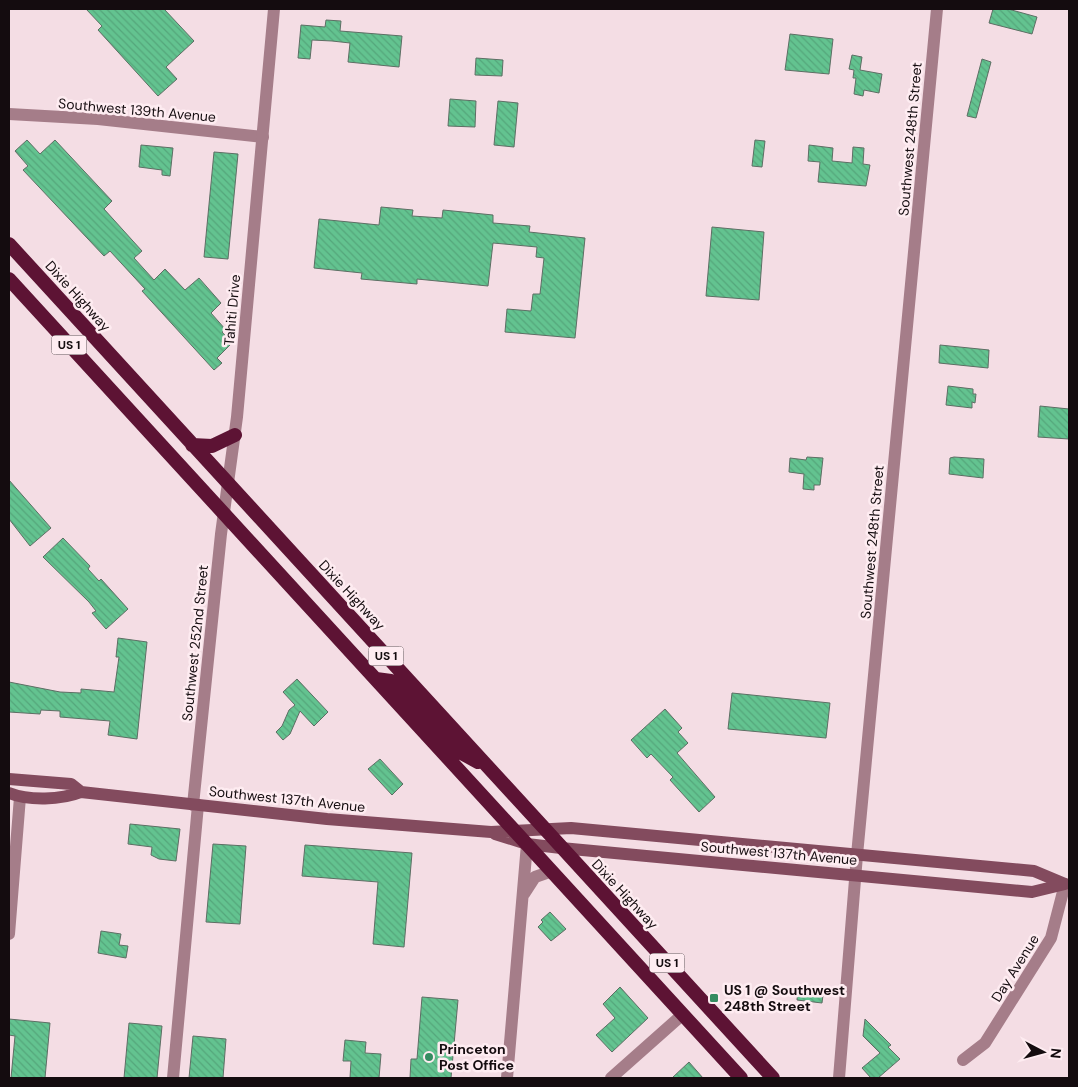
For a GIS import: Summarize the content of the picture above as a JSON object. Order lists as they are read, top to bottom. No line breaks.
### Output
{"streets":{"highway":["Dixie Highway","US 1"],"main road":["Southwest 137th Avenue"],"street":["Southwest 139th Avenue","Southwest 248th Street","Tahiti Drive","Southwest 252nd Street","Day Avenue"]},"crossings":[["Southwest 139th Avenue","Tahiti Drive"],["Southwest 248th Street","Southwest 137th Avenue"],["Dixie Highway","Tahiti Drive"],["Dixie Highway","Southwest 252nd Street"],["Dixie Highway","Southwest 137th Avenue"],["Tahiti Drive","Southwest 252nd Street"],["US 1","Southwest 252nd Street"],["US 1","Southwest 137th Avenue"],["Southwest 252nd Street","Southwest 137th Avenue"],["Southwest 137th Avenue","Day Avenue"]],"places":{"transit":["US 1 @ Southwest 248th Street"],"other":["Princeton Post Office"]},"north":"right"}
